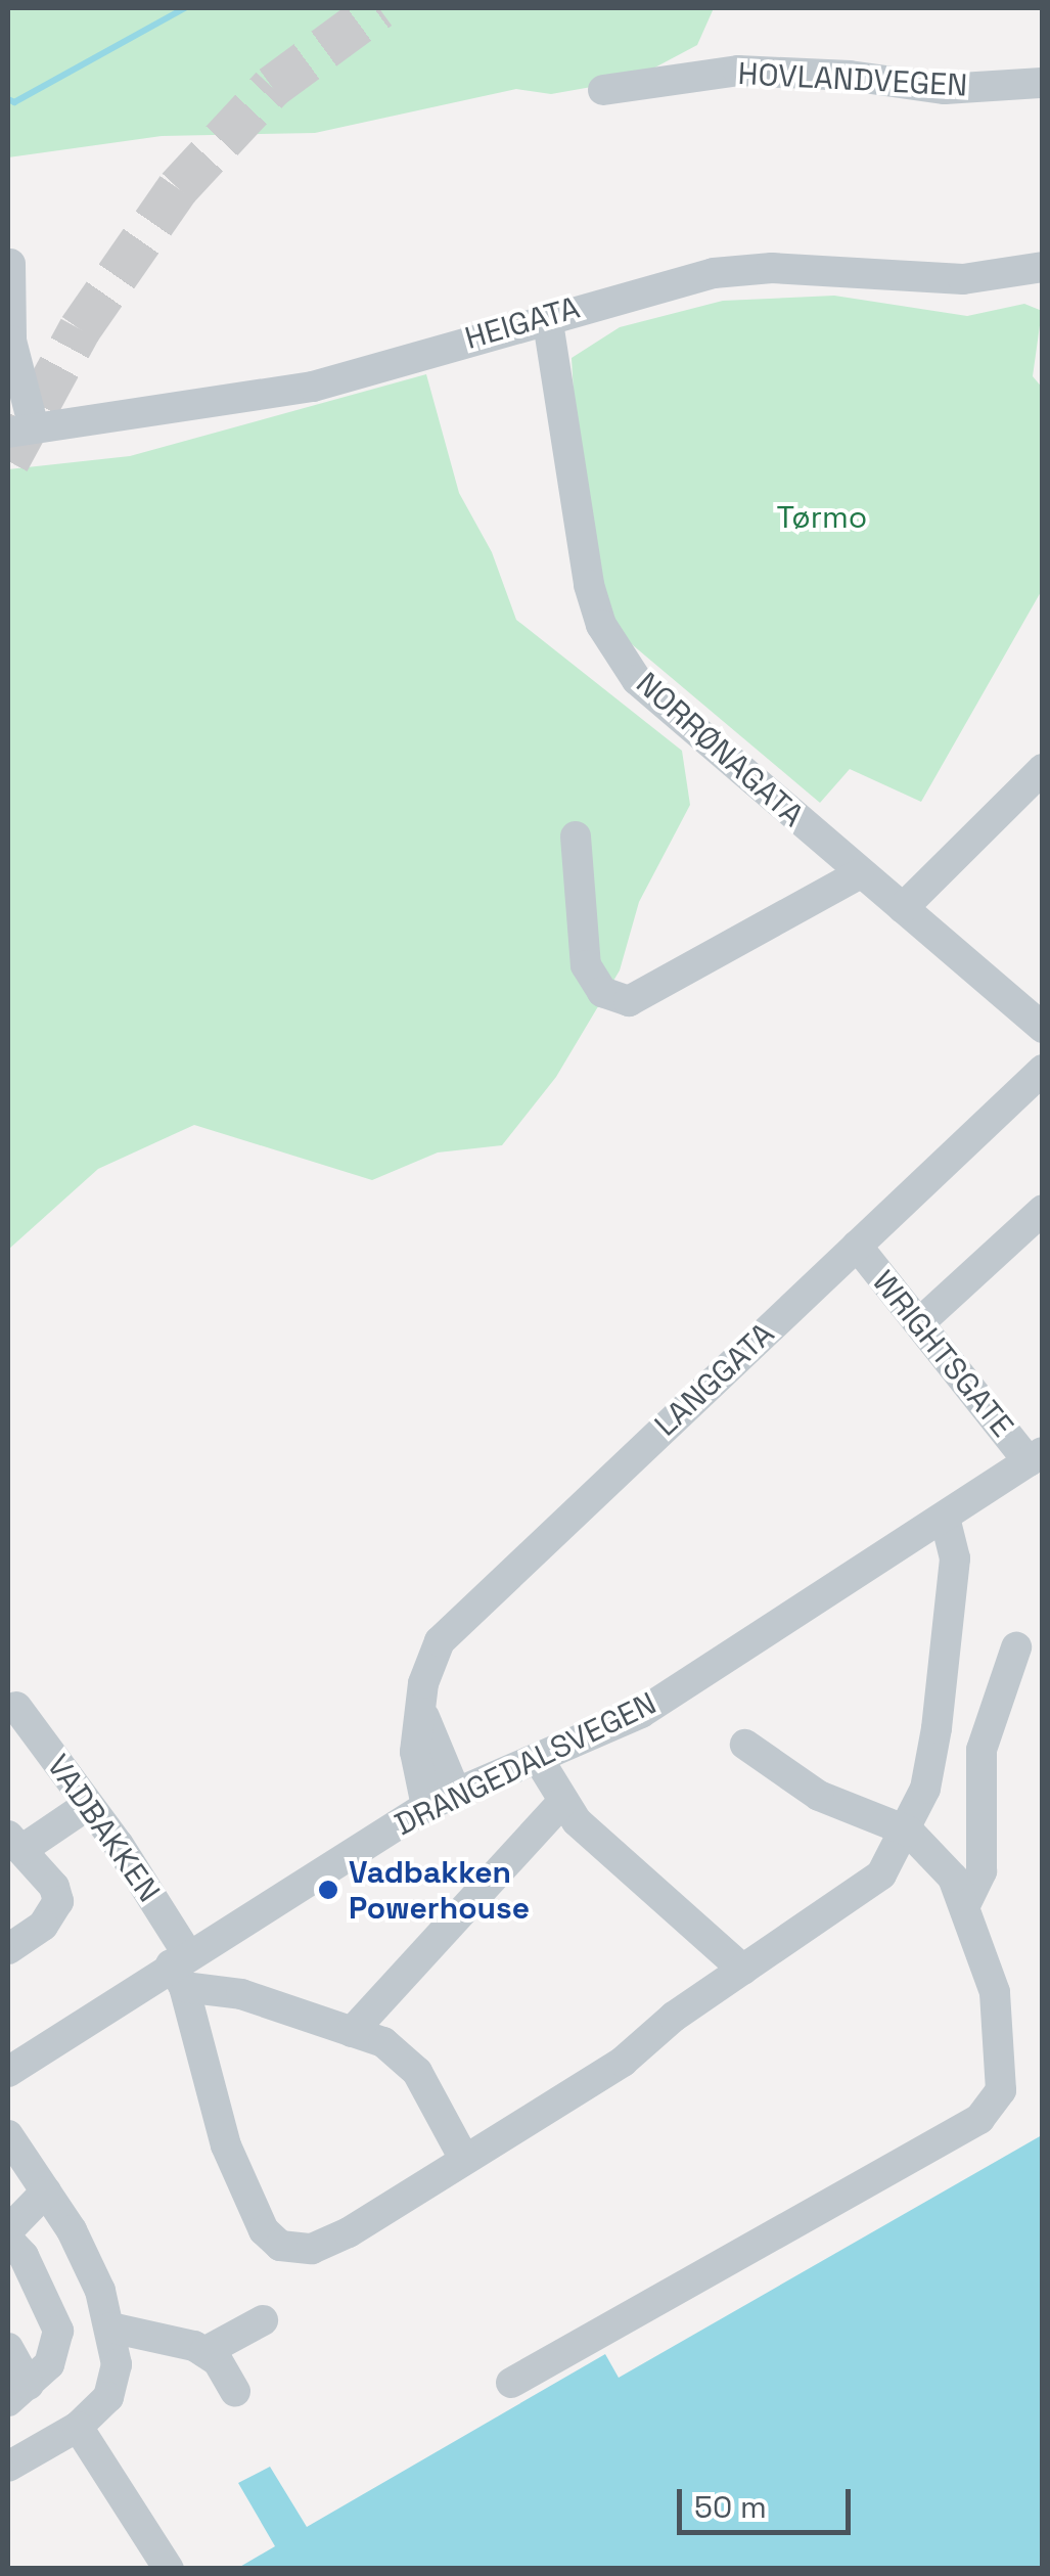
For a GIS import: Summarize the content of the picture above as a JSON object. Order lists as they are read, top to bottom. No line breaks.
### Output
{"streets":{"street":["HOVLANDVEGEN","HEIGATA","NORRØNAGATA","WRIGHTSGATE","LANGGATA","DRANGEDALSVEGEN","VADBAKKEN"]},"crossings":[["HEIGATA","NORRØNAGATA"],["WRIGHTSGATE","LANGGATA"],["WRIGHTSGATE","DRANGEDALSVEGEN"],["LANGGATA","DRANGEDALSVEGEN"],["DRANGEDALSVEGEN","VADBAKKEN"]],"parks":["Tørmo"],"places":["Vadbakken Powerhouse"],"scale_bar":"50 m"}
